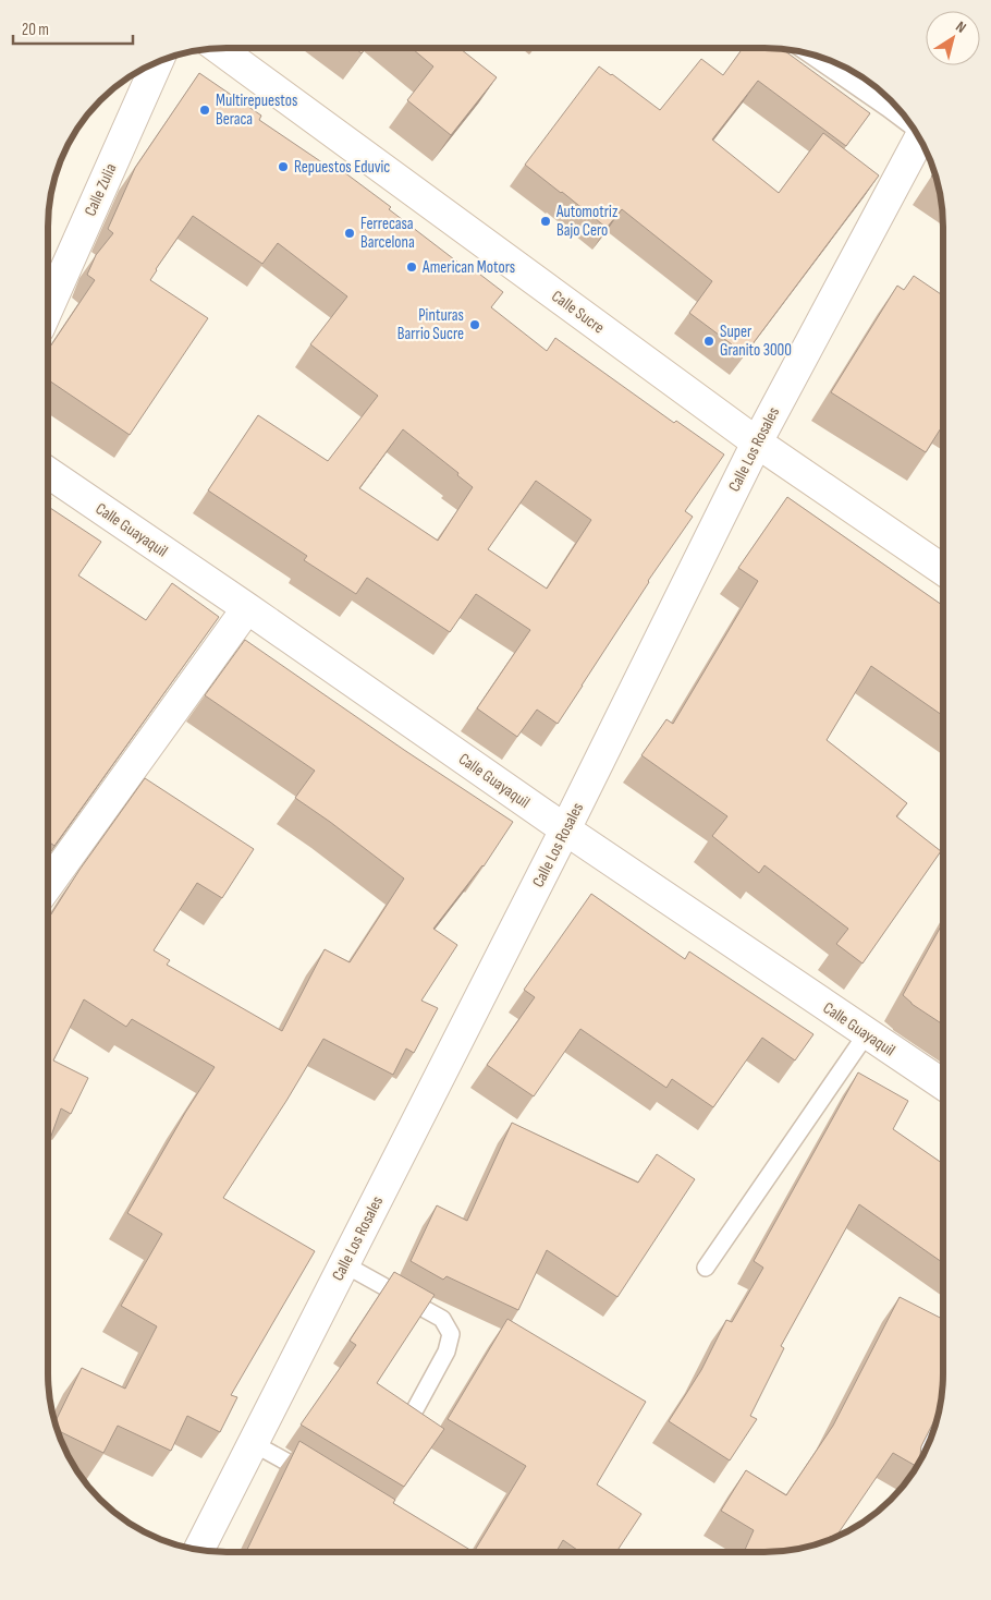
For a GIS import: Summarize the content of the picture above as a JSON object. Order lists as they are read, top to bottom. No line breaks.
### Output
{"streets":{"street":["Calle Zulia","Calle Sucre","Calle Los Rosales","Calle Guayaquil"]},"crossings":[["Calle Sucre","Calle Los Rosales"],["Calle Los Rosales","Calle Guayaquil"]],"places":["Multirepuestos Beraca","Repuestos Eduvic","Automotriz Bajo Cero","Ferrecasa Barcelona","American Motors","Pinturas Barrio Sucre","Super Granito 3000"],"scale_bar":"20 m","north":"top right"}
